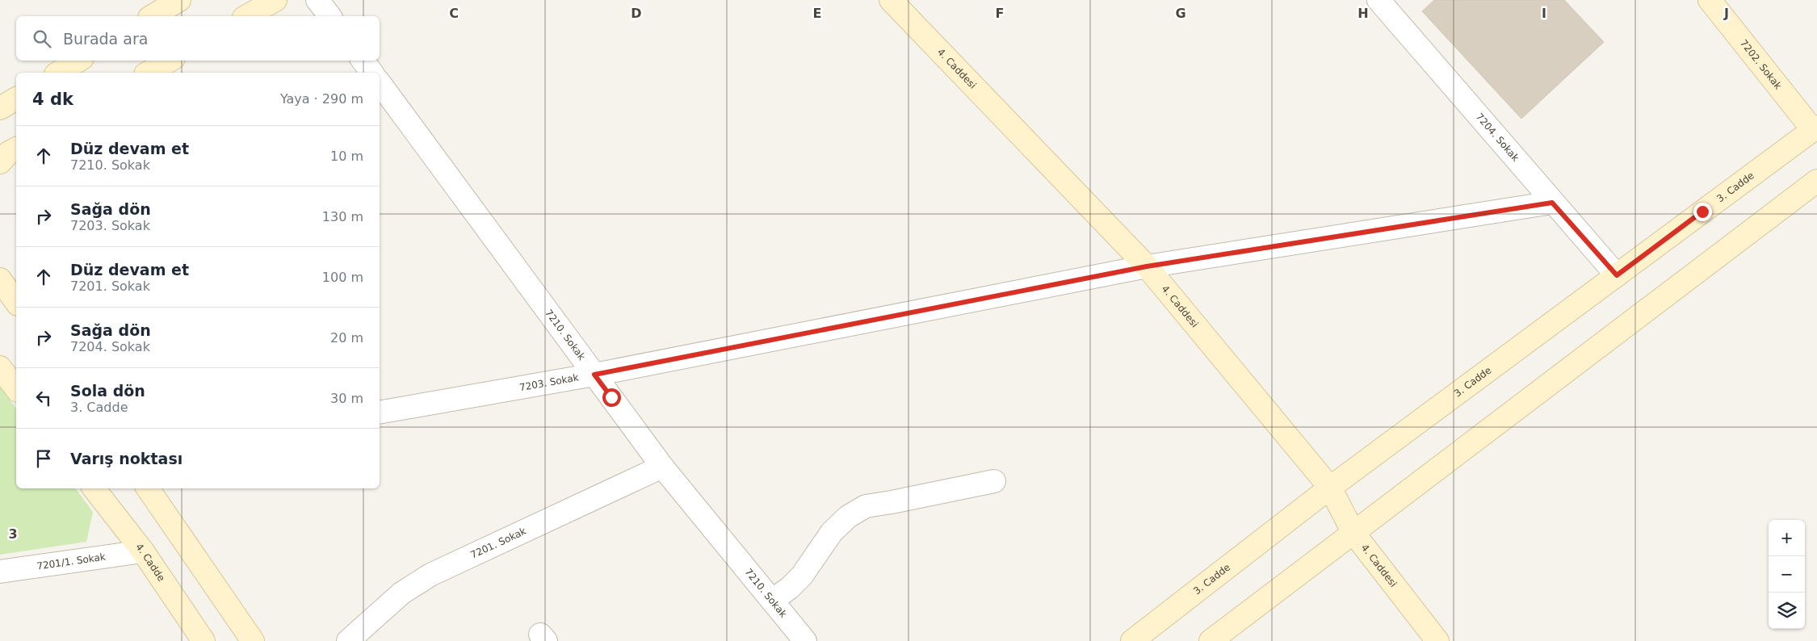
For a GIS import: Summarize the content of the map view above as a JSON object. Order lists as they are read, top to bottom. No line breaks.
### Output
{"streets":{"street":["7202. Sokak","4. Caddesi","7204. Sokak","3. Cadde","7210. Sokak","7203. Sokak","7201. Sokak","7201/1. Sokak","4. Cadde"]},"crossings":[["7202. Sokak","3. Cadde"],["4. Caddesi","3. Cadde"],["4. Caddesi","7203. Sokak"],["7204. Sokak","3. Cadde"],["7210. Sokak","7203. Sokak"],["7210. Sokak","7201. Sokak"],["7201/1. Sokak","4. Cadde"]],"page":{"search":"Burada ara","heading":["4 dk","Yaya · 290 m"],"list":[["Düz devam et","7210. Sokak","10 m"],["Sağa dön","7203. Sokak","130 m"],["Düz devam et","7201. Sokak","100 m"],["Sağa dön","7204. Sokak","20 m"],["Sola dön","3. Cadde","30 m"],"Varış noktası"],"map_buttons":["+","−"]},"grid":{"columns":["C","D","E","F","G","H","I","J"],"rows":["3"]}}
